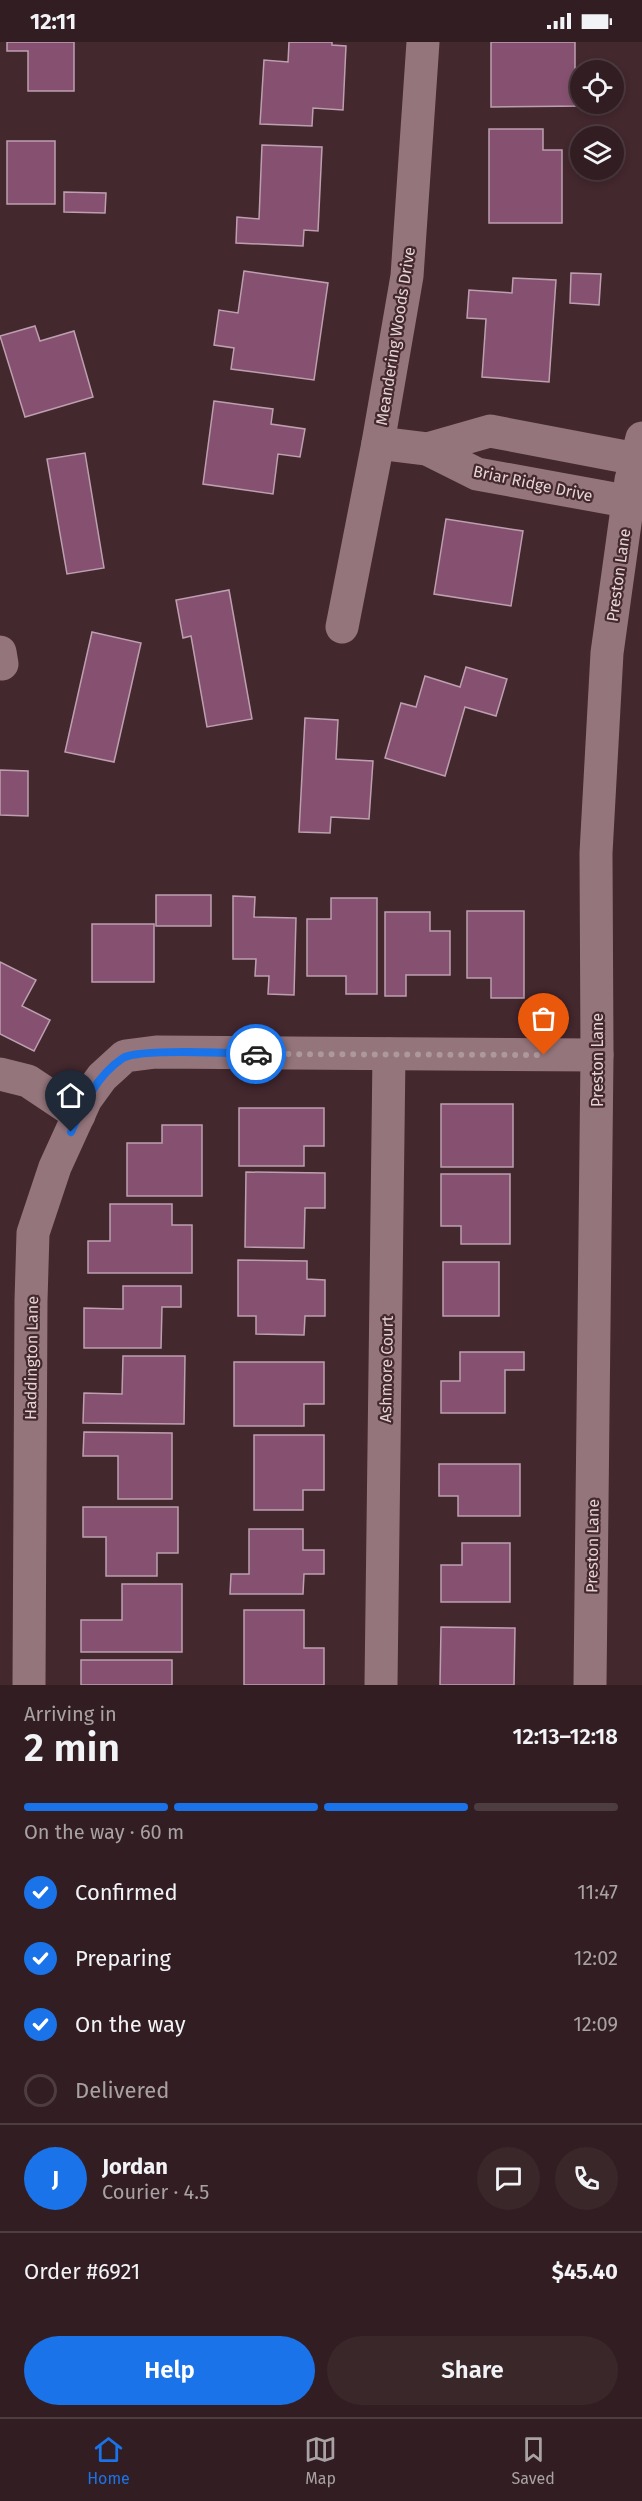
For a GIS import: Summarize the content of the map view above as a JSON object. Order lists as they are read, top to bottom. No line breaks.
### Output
{"streets":{"street":["Meandering Woods Drive","Briar Ridge Drive","Preston Lane","Haddington Lane","Ashmore Court"]},"crossings":[["Meandering Woods Drive","Briar Ridge Drive"],["Briar Ridge Drive","Preston Lane"],["Haddington Lane","Ashmore Court"]],"page":{"status":"12:11","heading":["2 min","Arriving in","12:13–12:18"],"panel":["Jordan","Courier · 4.5","Order #6921","$45.40"],"bar":"On the way · 60 m","list":[["Confirmed","11:47"],["Preparing","12:02"],["On the way","12:09"],"Delivered"],"round":"J","buttons":["Help","Share"],"tabs":["Home","Map","Saved"]}}
